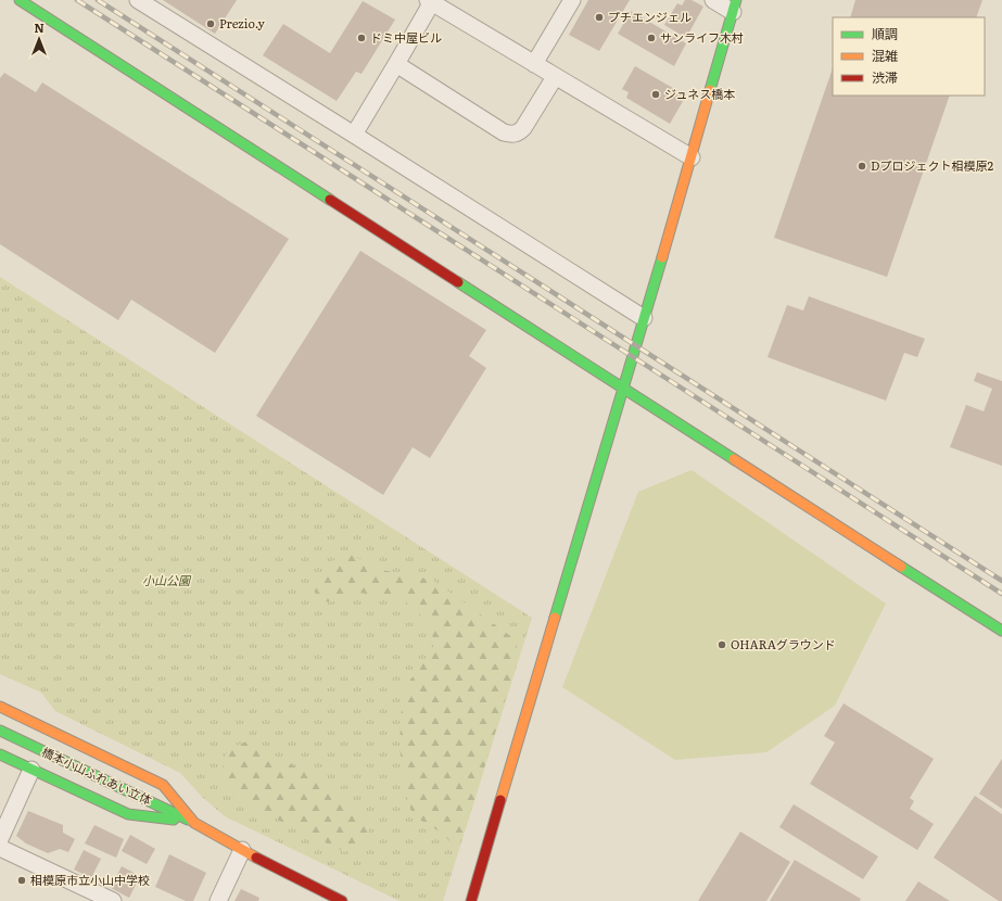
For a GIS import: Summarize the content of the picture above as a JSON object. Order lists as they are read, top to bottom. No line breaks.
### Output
{"streets":{"street":["橋本小山ふれあい立体"]},"parks":["小山公園"],"places":["プチエンジェル","Prezio.y","ドミ中屋ビル","サンライフ木村","ジュネス橋本","Dプロジェクト相模原2","OHARAグラウンド","相模原市立小山中学校"],"legend":["順調","混雑","渋滞"],"north":"top"}
